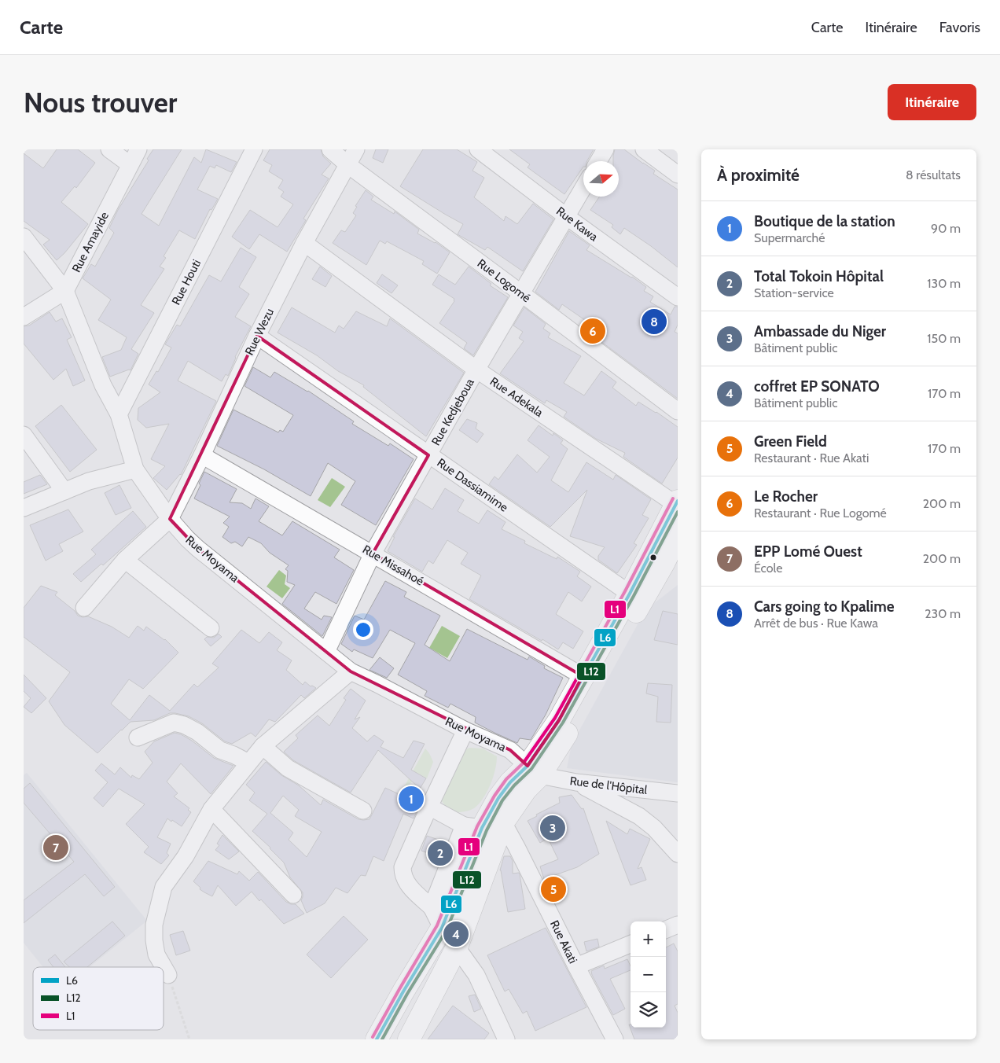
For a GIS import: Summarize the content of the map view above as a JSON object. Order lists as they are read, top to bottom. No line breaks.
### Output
{"streets":{"street":["Rue Kawa","Rue Amayide","Rue Logomé","Rue Houti","Rue Wezu","Rue Adekala","Rue Kedjeboua","Rue Dassiamime","Rue Moyama","Rue Missahoé","Rue de l'Hôpital","Rue Akati"]},"crossings":[["Rue Kawa","Rue Kedjeboua"],["Rue Amayide","Rue Moyama"],["Rue Logomé","Rue Wezu"],["Rue Logomé","Rue Kedjeboua"],["Rue Houti","Rue Moyama"],["Rue Wezu","Rue Adekala"],["Rue Wezu","Rue Dassiamime"],["Rue Wezu","Rue Moyama"],["Rue Wezu","Rue Missahoé"],["Rue Adekala","Rue Kedjeboua"],["Rue Kedjeboua","Rue Dassiamime"],["Rue Kedjeboua","Rue Moyama"],["Rue Kedjeboua","Rue Missahoé"],["Rue Moyama","Rue de l'Hôpital"]],"lines":["transit line L1","transit line L6","transit line L12"],"legend":["L6","L12","L1"],"north":"right","page":{"header":"Carte","nav":["Carte","Itinéraire","Favoris"],"buttons":"Itinéraire","title":"Nous trouver","heading":["À proximité","8 résultats"],"list":[{"mark":"1","name":"Boutique de la station","note":"Supermarché","value":"90 m"},{"mark":"2","name":"Total Tokoin Hôpital","note":"Station-service","value":"130 m"},{"mark":"3","name":"Ambassade du Niger","note":"Bâtiment public","value":"150 m"},{"mark":"4","name":"coffret EP SONATO","note":"Bâtiment public","value":"170 m"},{"mark":"5","name":"Green Field","note":"Restaurant · Rue Akati","value":"170 m"},{"mark":"6","name":"Le Rocher","note":"Restaurant · Rue Logomé","value":"200 m"},{"mark":"7","name":"EPP Lomé Ouest","note":"École","value":"200 m"},{"mark":"8","name":"Cars going to Kpalime","note":"Arrêt de bus · Rue Kawa","value":"230 m"}],"pins":["8","6","1","3","7","2","5","4"],"map_buttons":["+","−"]}}
